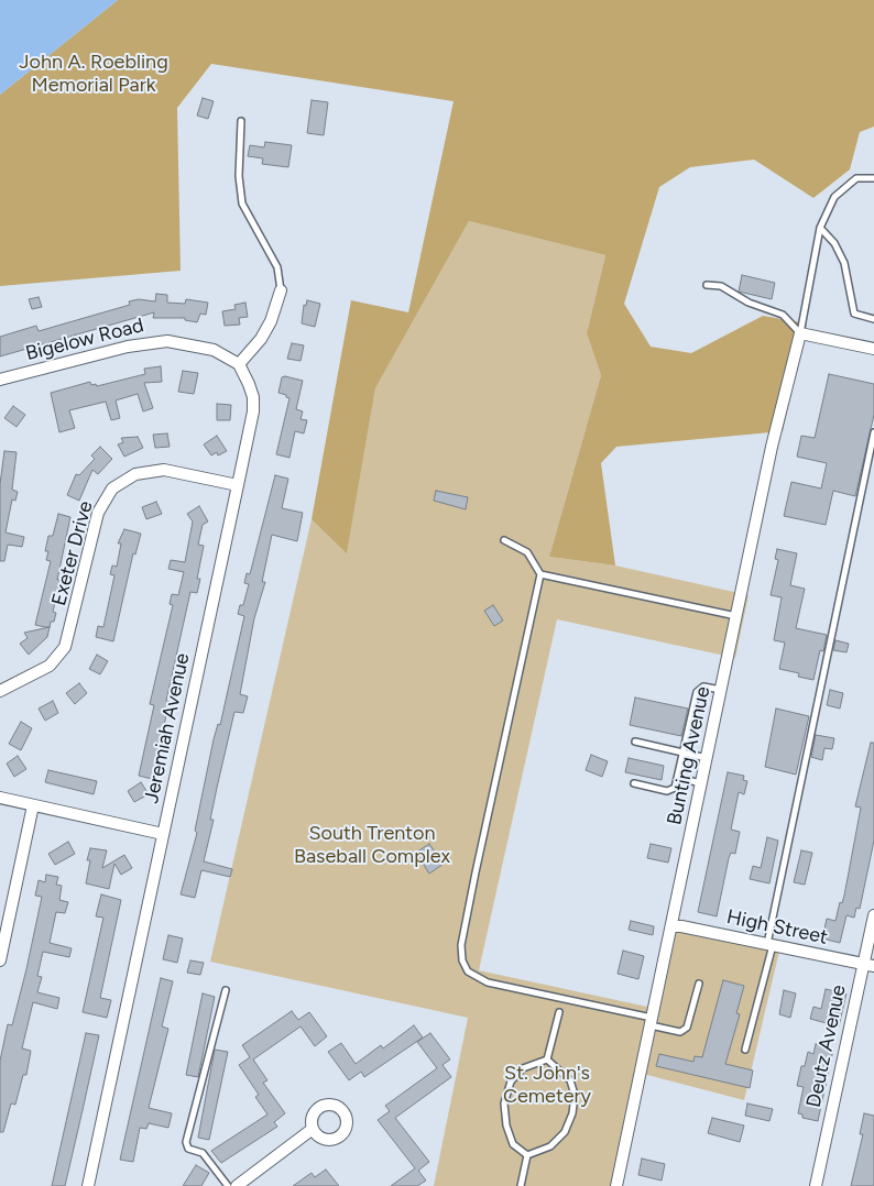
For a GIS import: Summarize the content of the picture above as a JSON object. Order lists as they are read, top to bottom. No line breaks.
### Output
{"streets":{"street":["Bigelow Road","Exeter Drive","Jeremiah Avenue","Bunting Avenue","High Street","Deutz Avenue"]},"crossings":[["Bigelow Road","Jeremiah Avenue"],["Exeter Drive","Jeremiah Avenue"],["Bunting Avenue","High Street"],["High Street","Deutz Avenue"]],"parks":["John A. Roebling Memorial Park","South Trenton Baseball Complex","St. John's Cemetery"]}
